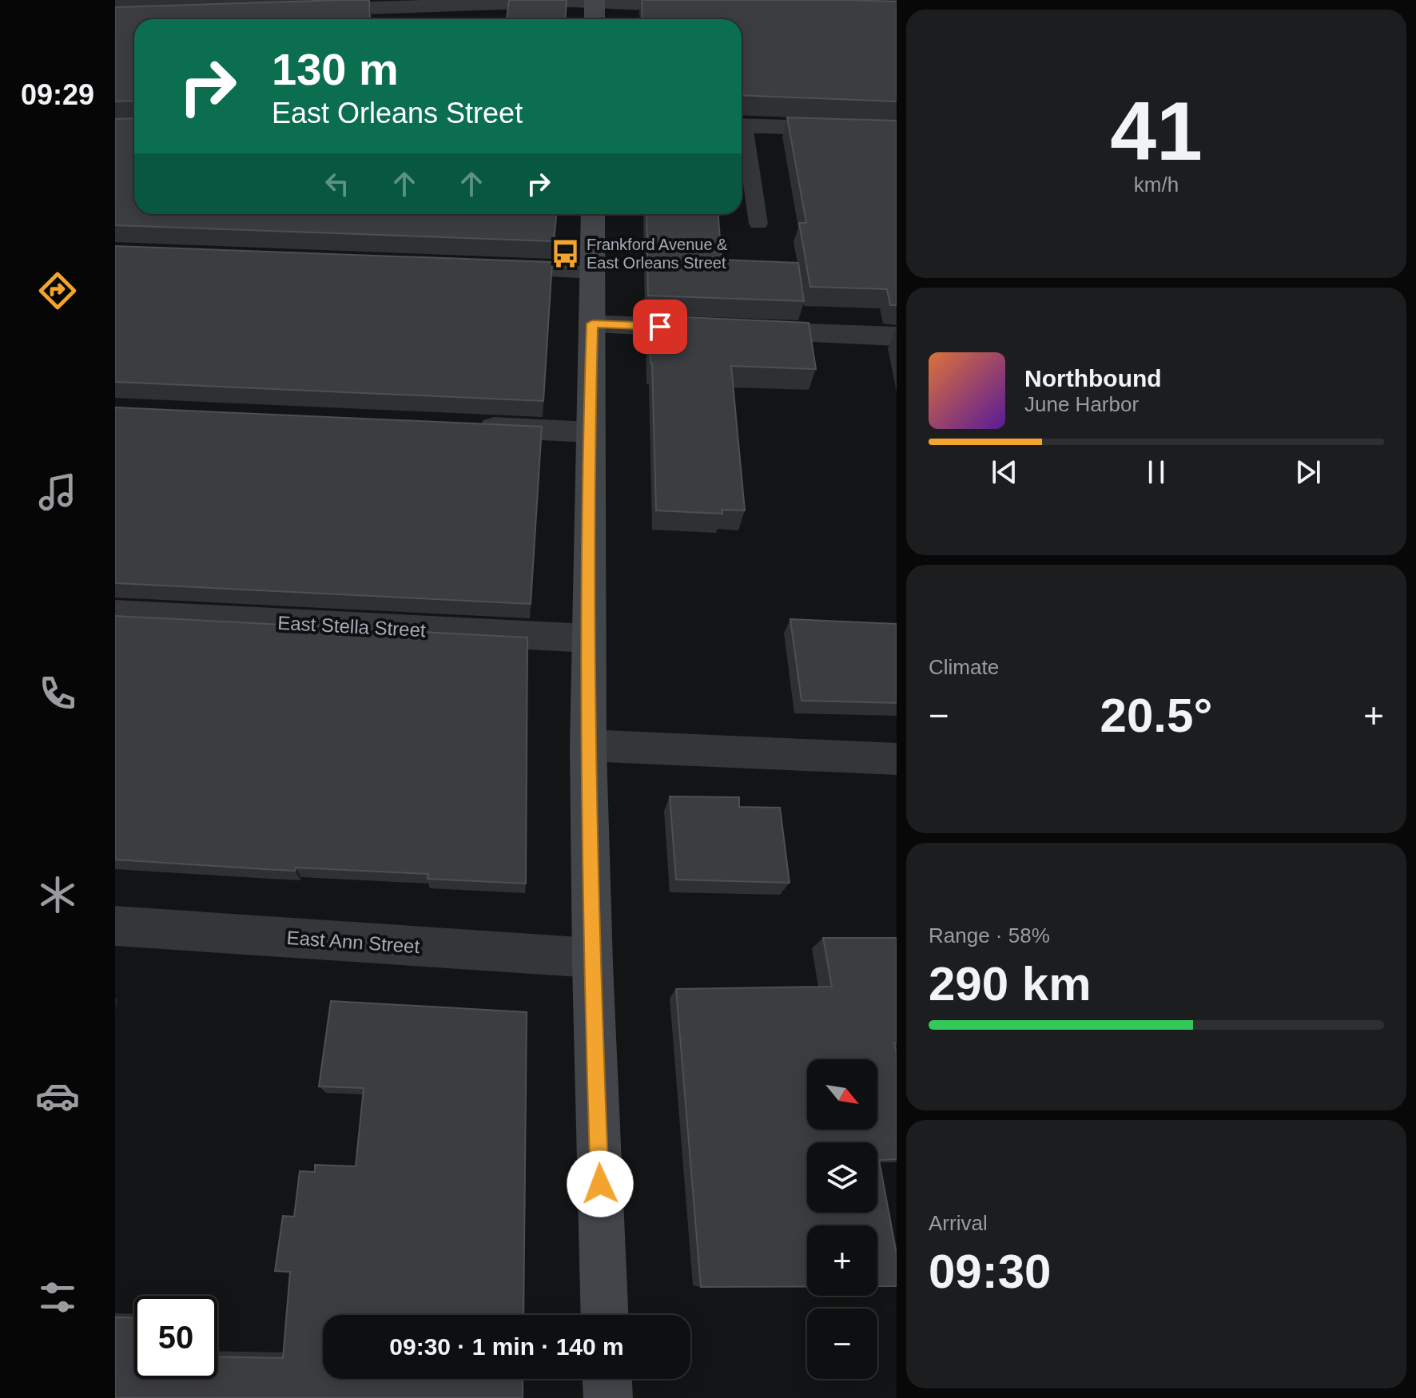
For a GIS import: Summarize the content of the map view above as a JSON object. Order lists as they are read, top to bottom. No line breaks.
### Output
{"streets":{"street":["East Stella Street","East Ann Street"]},"places":{"bus stop":["Frankford Avenue & East Orleans Street"]},"north":"bottom right","page":{"tabs":"09:29","tile":[["41","km/h"],"Climate",["Range · 58%","290 km"],["Arrival","09:30"]],"turn":["130 m","East Orleans Street"],"song":["Northbound","June Harbor"],"heat":["−","20.5°","+"],"map_buttons":["+","−"],"limit":"50","trip":"09:30 · 1 min · 140 m"}}
